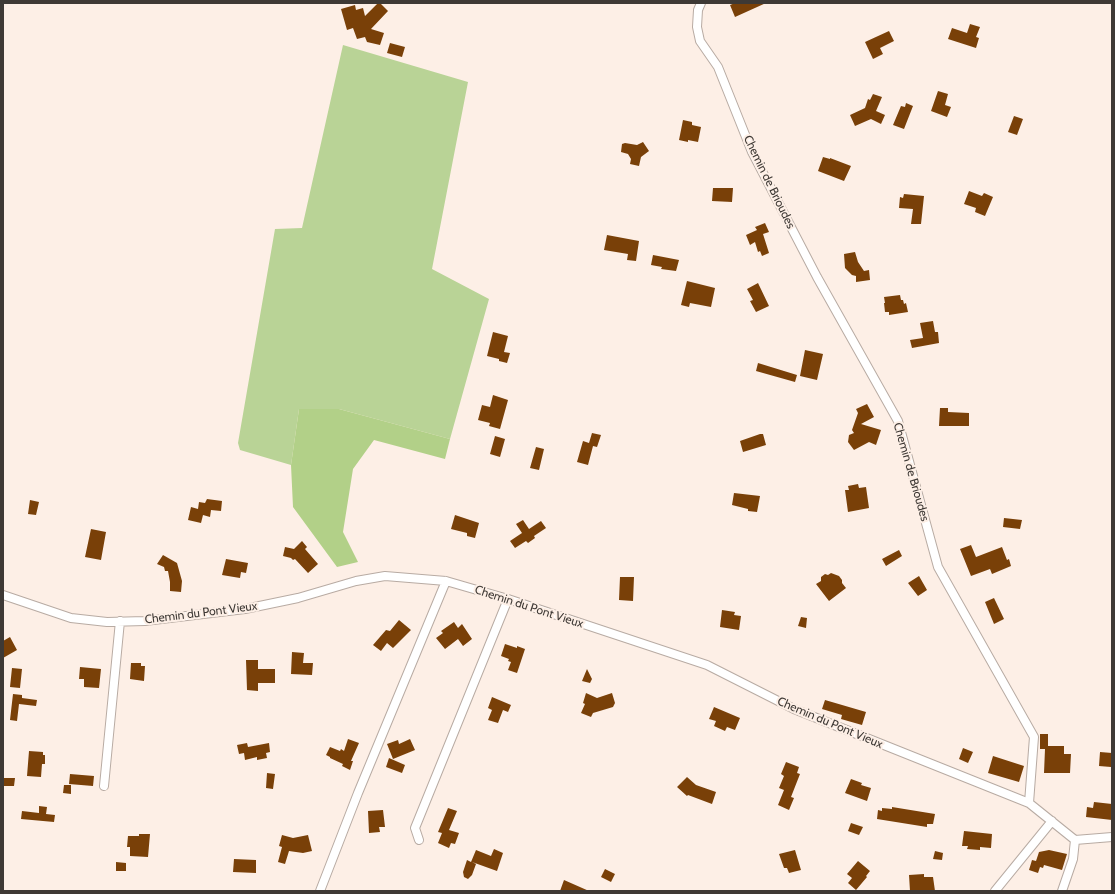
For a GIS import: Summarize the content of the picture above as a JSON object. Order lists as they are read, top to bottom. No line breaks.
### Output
{"streets":{"street":["Chemin de Brioudes","Chemin du Pont Vieux"]},"crossings":[["Chemin de Brioudes","Chemin du Pont Vieux"]]}
